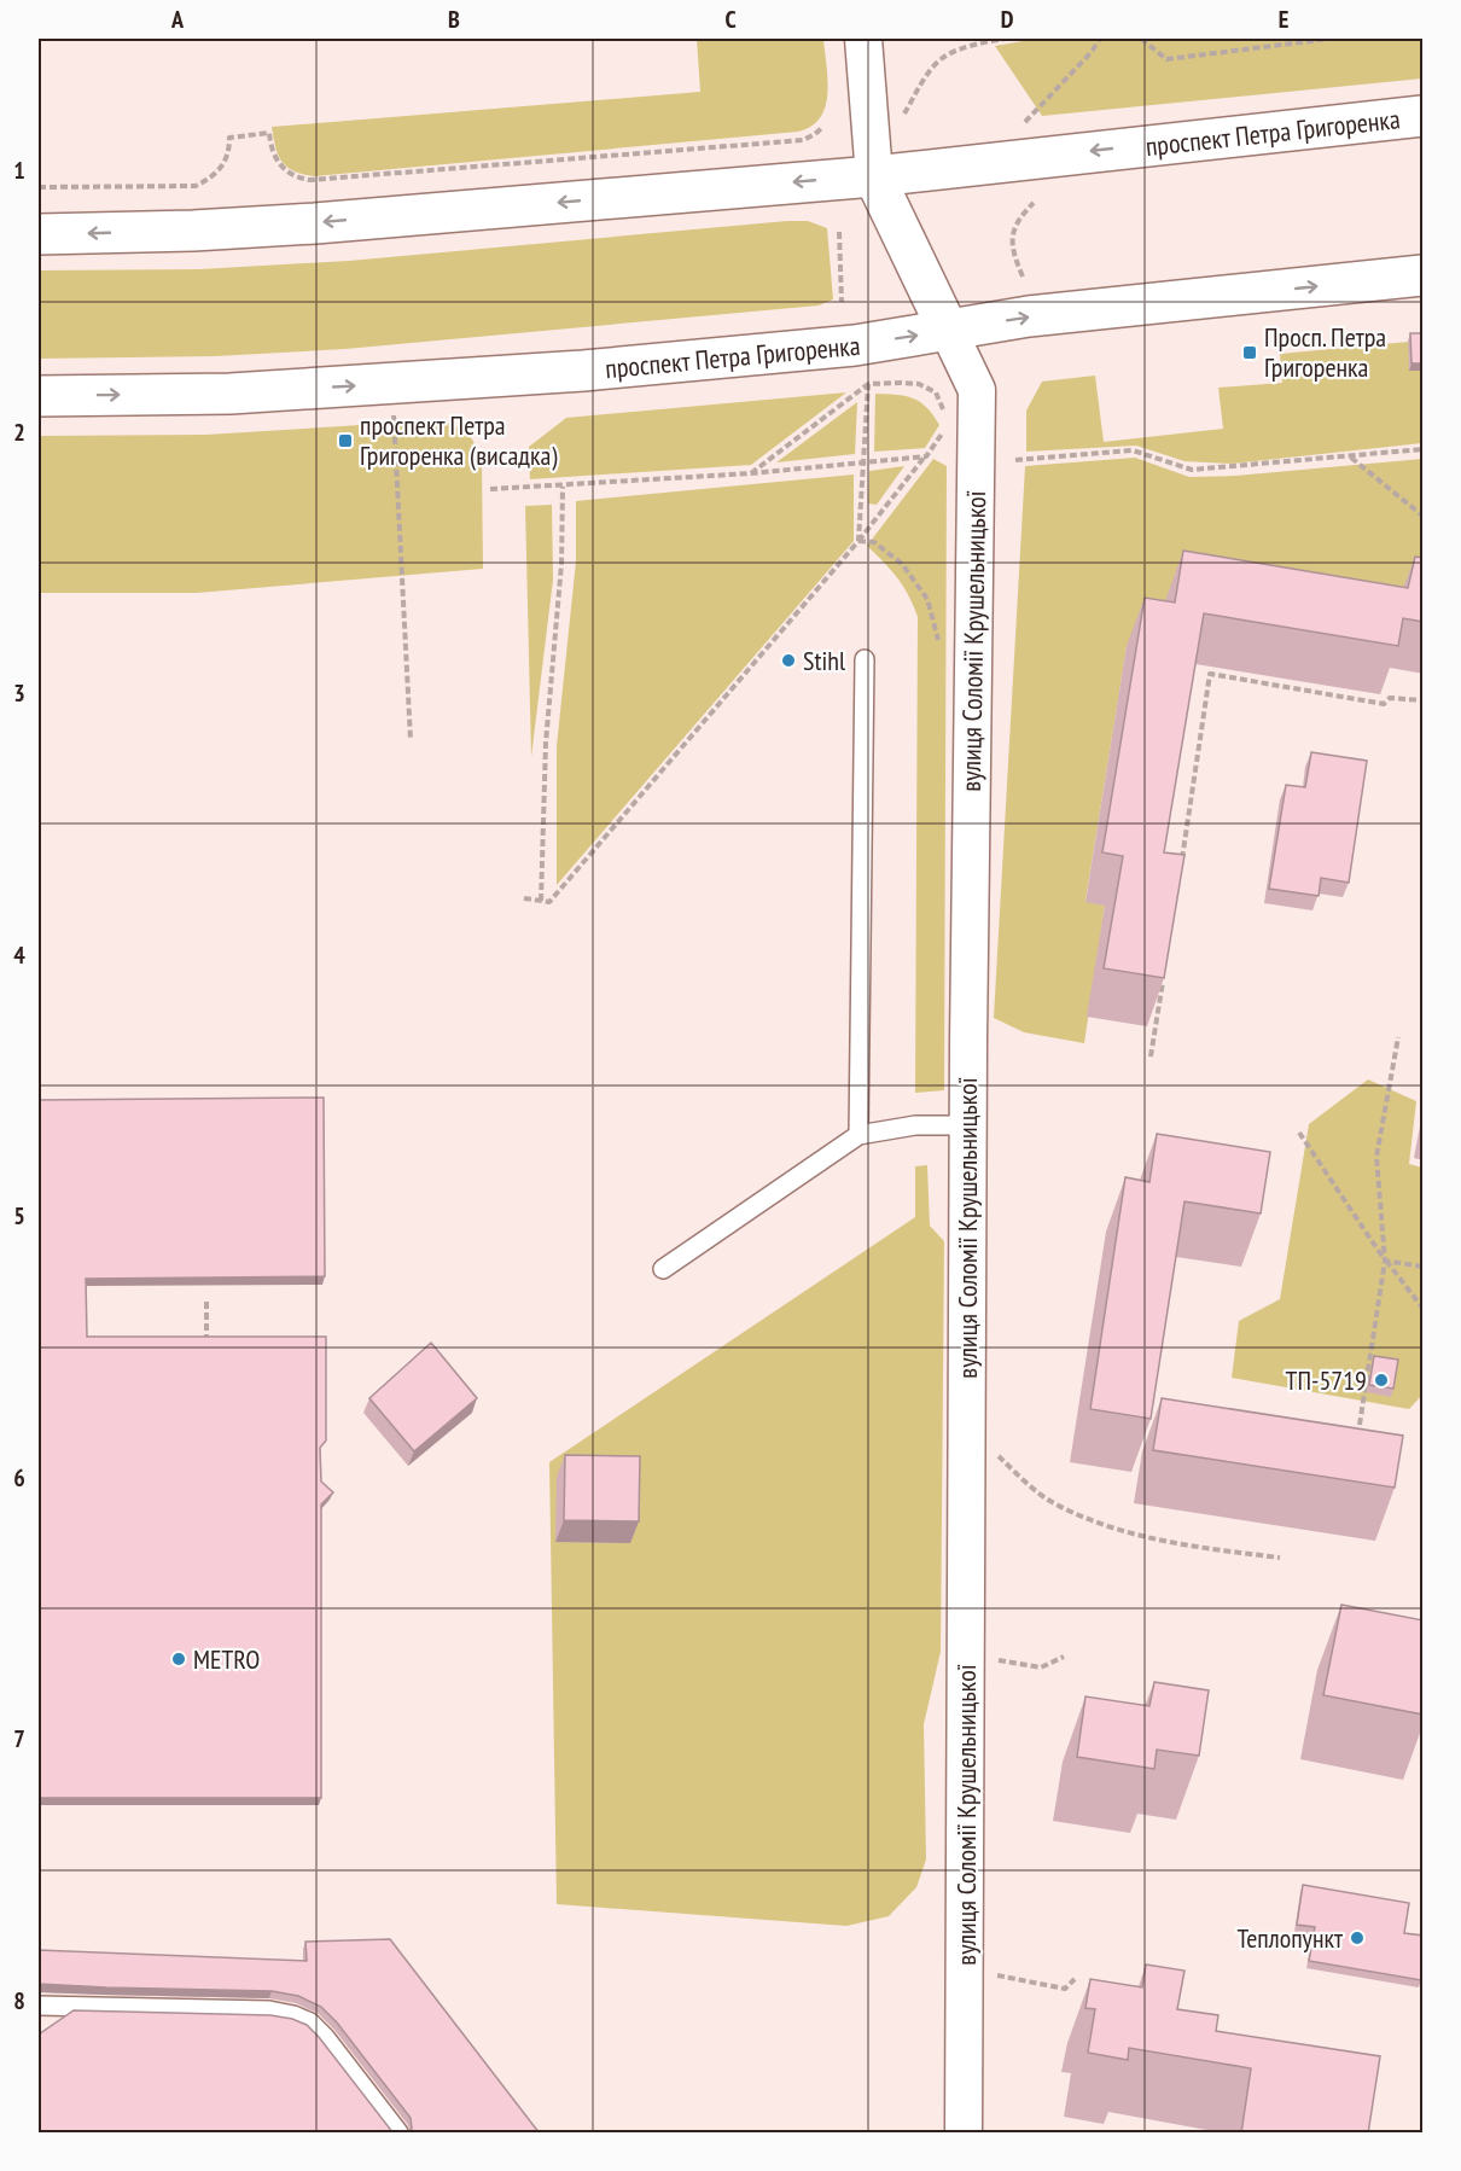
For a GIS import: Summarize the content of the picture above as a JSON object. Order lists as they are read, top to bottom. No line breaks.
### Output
{"streets":{"street":["проспект Петра Григоренка","вулиця Соломії Крушельницької"]},"crossings":[["проспект Петра Григоренка","вулиця Соломії Крушельницької"]],"places":{"transit":["Просп. Петра Григоренка","проспект Петра Григоренка (висадка)"],"other":["Stihl","ТП-5719","METRO","Теплопункт"]},"grid":{"columns":["A","B","C","D","E"],"rows":["1","2","3","4","5","6","7","8"]}}
